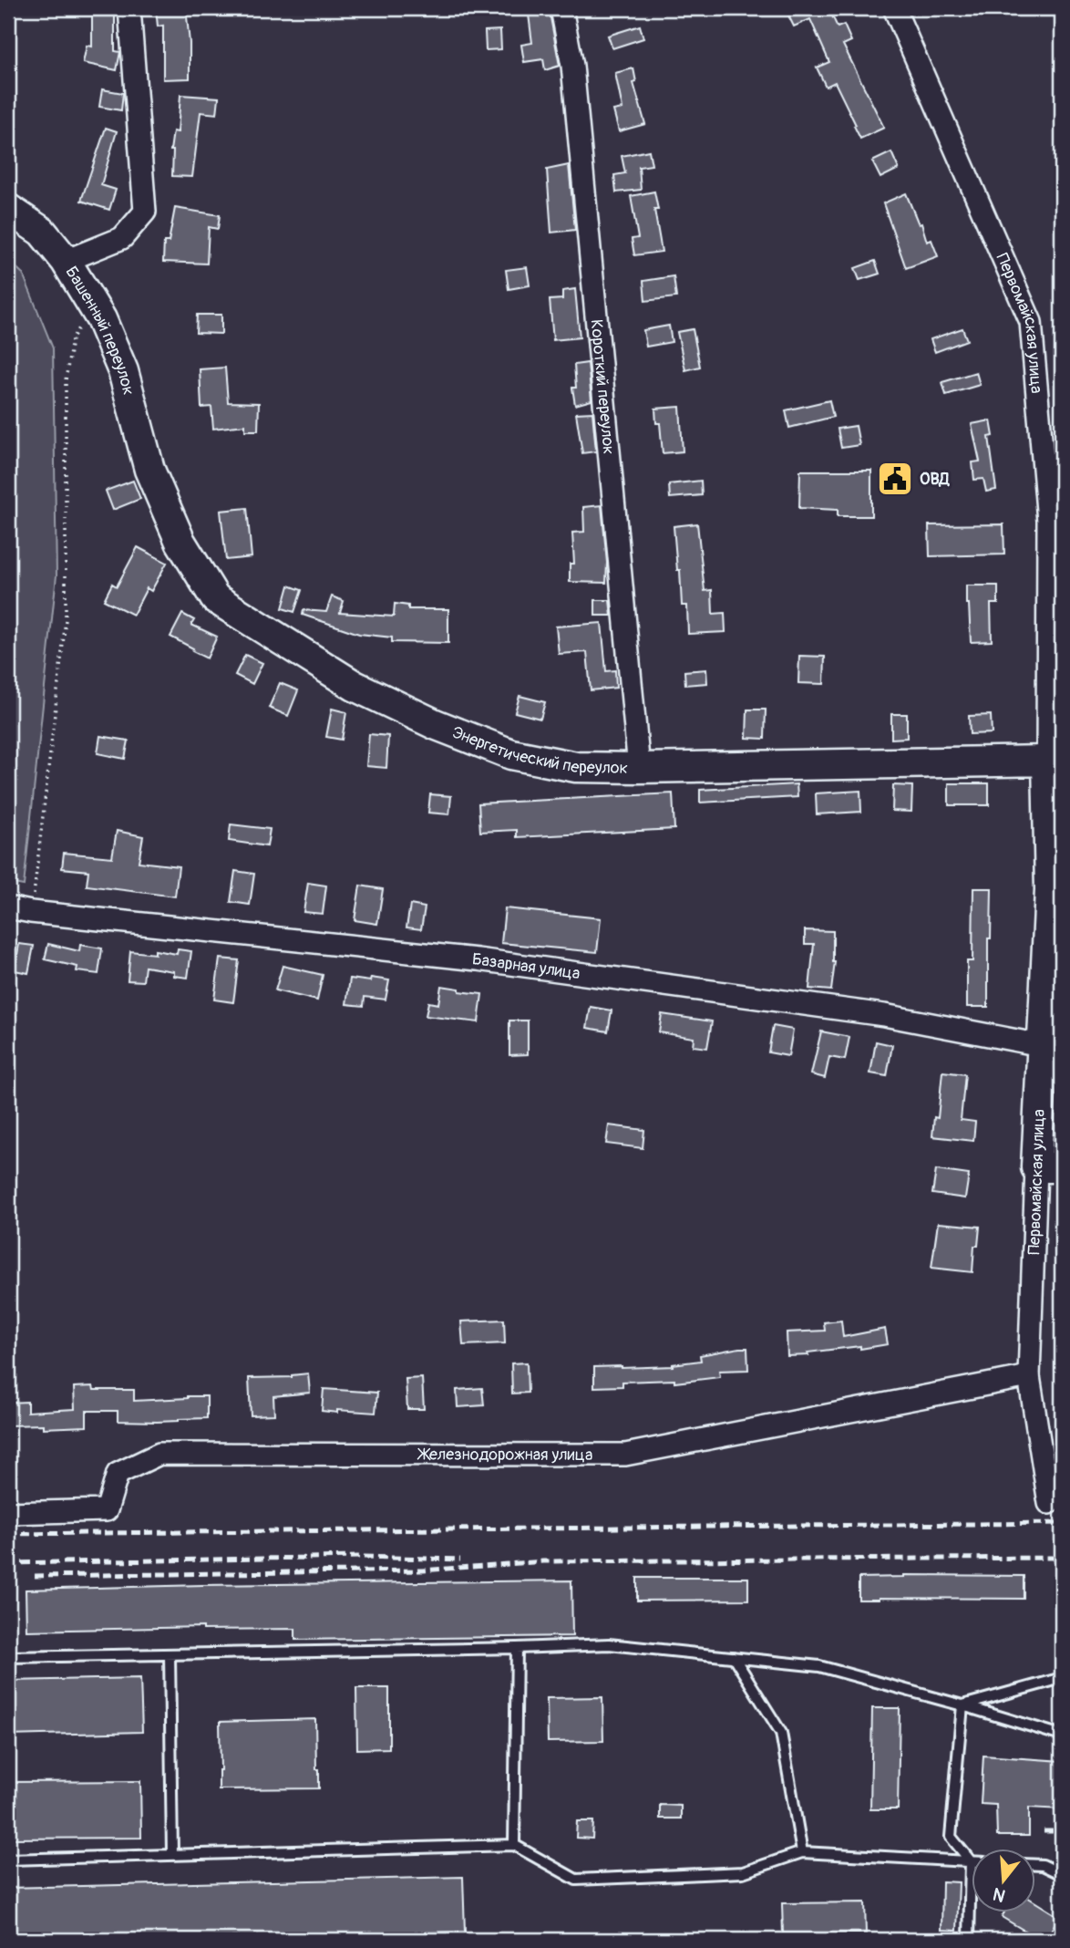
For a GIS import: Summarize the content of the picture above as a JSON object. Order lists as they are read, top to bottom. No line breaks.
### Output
{"streets":{"street":["Первомайская улица","Башенный переулок","Короткий переулок","Энергетический переулок","Базарная улица","Железнодорожная улица"]},"crossings":[["Первомайская улица","Энергетический переулок"],["Первомайская улица","Базарная улица"],["Первомайская улица","Железнодорожная улица"],["Башенный переулок","Энергетический переулок"],["Короткий переулок","Энергетический переулок"]],"places":{"public building":["ОВД"]},"north":"bottom"}
